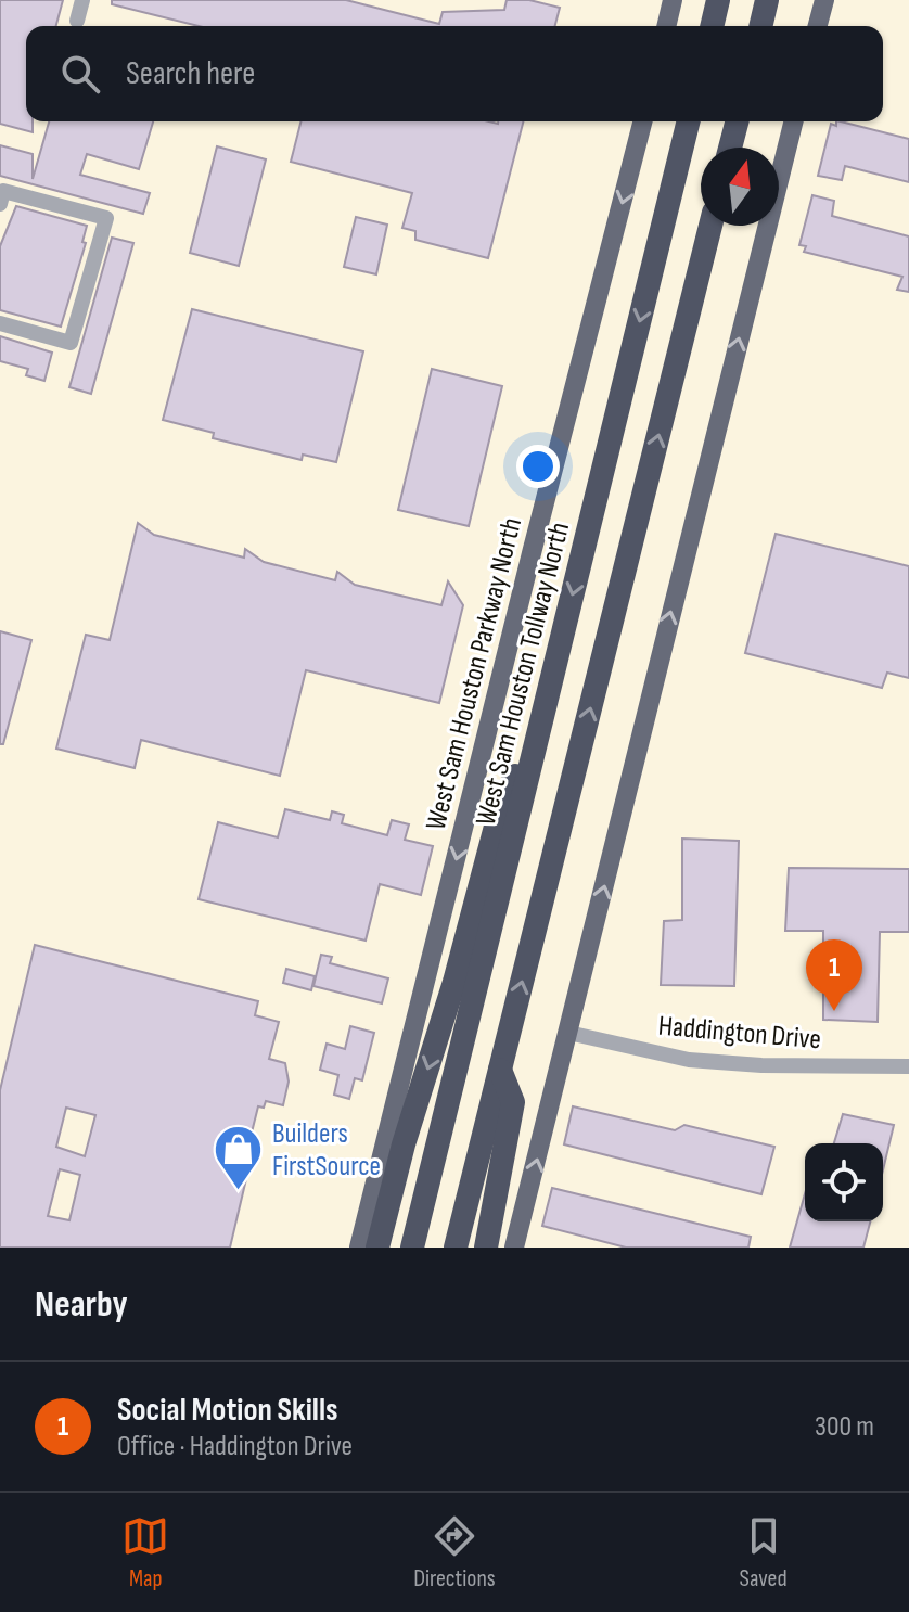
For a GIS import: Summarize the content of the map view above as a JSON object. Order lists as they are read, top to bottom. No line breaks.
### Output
{"streets":{"highway":["West Sam Houston Tollway North"],"main road":["West Sam Houston Parkway North"],"street":["Haddington Drive"]},"places":{"shop":["Builders FirstSource"]},"north":"top","page":{"search":"Search here","pins":"1","heading":"Nearby","list":[{"mark":"1","name":"Social Motion Skills","note":"Office · Haddington Drive","value":"300 m"}],"nav":["Map","Directions","Saved"]}}
